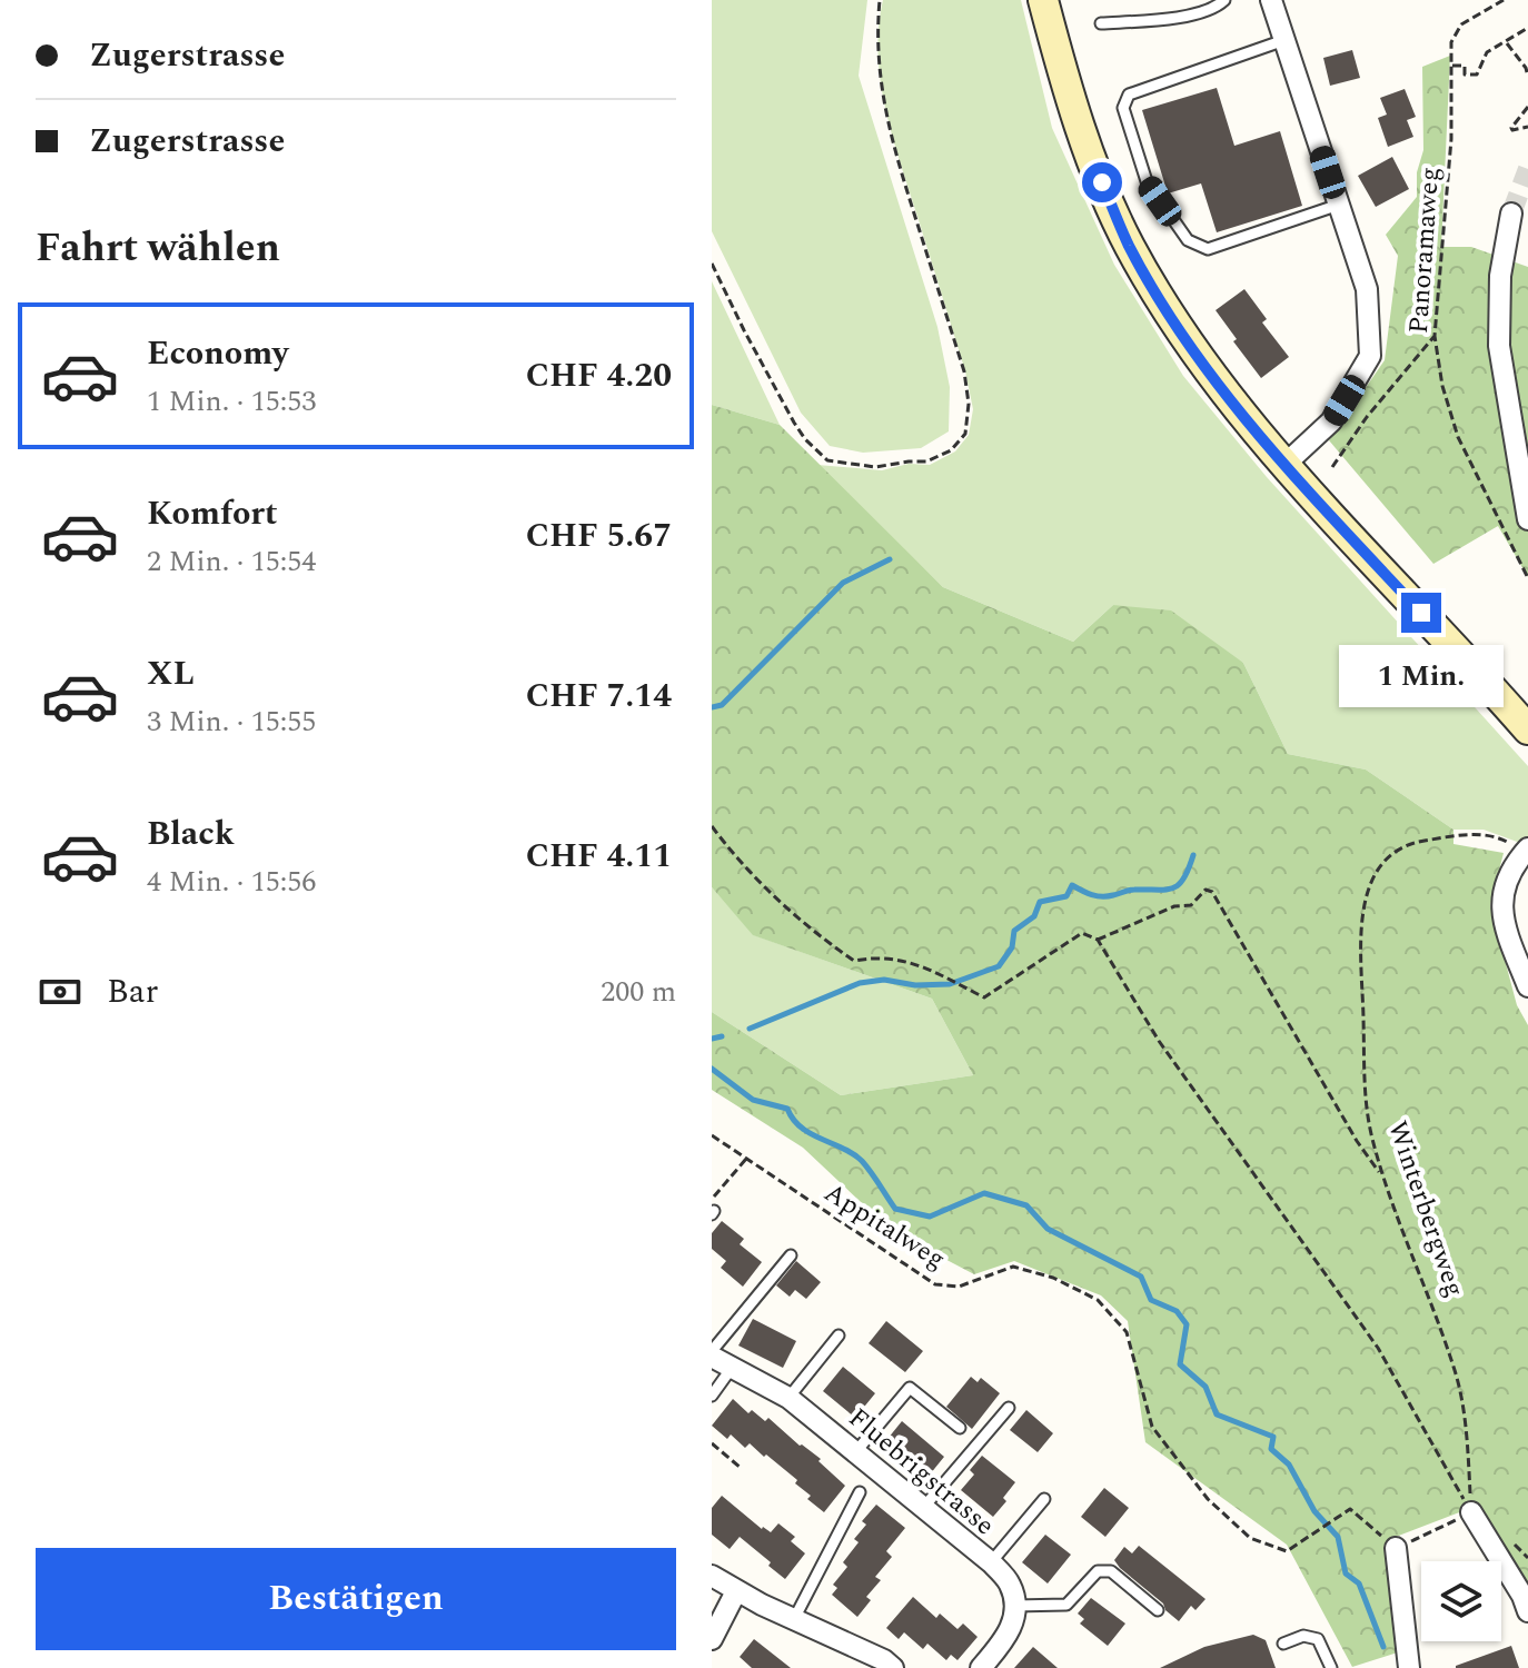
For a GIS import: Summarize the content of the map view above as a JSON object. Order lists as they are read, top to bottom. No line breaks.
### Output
{"streets":{"street":["Fluebrigstrasse"],"path":["Panoramaweg","Winterbergweg","Appitalweg"]},"page":{"banner":["Zugerstrasse","Zugerstrasse"],"heading":"Fahrt wählen","list":[{"name":"Economy","note":"1 Min. · 15:53","value":"CHF 4.20"},{"name":"Komfort","note":"2 Min. · 15:54","value":"CHF 5.67"},{"name":"XL","note":"3 Min. · 15:55","value":"CHF 7.14"},{"name":"Black","note":"4 Min. · 15:56","value":"CHF 4.11"}],"bubble":"1 Min.","pay":["Bar","200 m"],"buttons":"Bestätigen"}}
